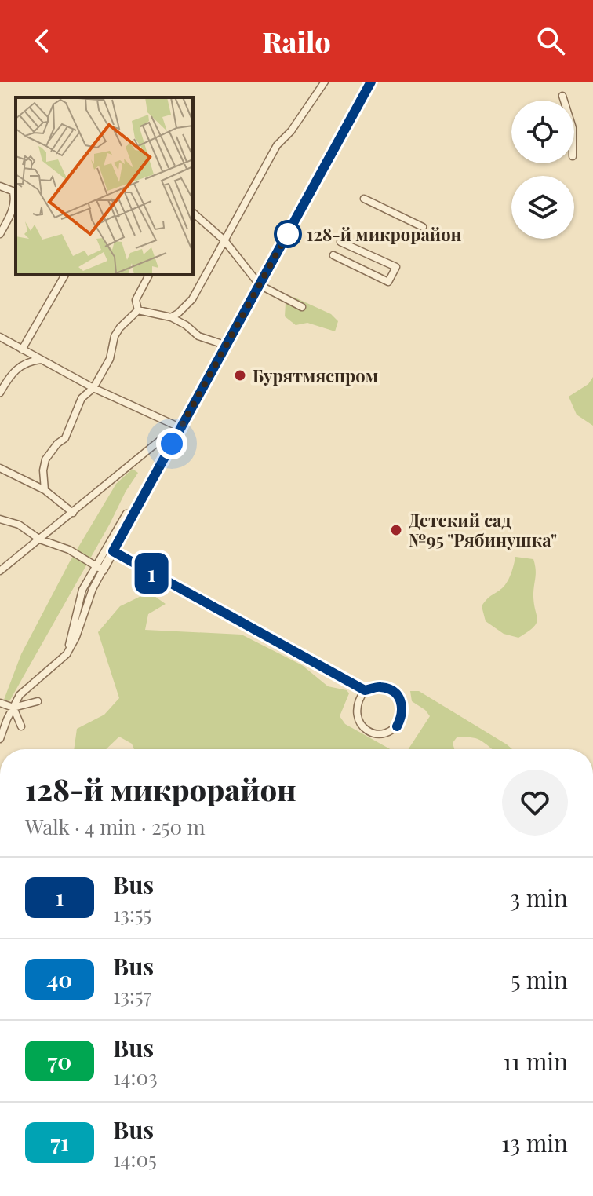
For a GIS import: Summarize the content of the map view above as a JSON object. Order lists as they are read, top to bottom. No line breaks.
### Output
{"places":["128-й микрорайон","Бурятмяспром","Детский сад №95 \"Рябинушка\""],"lines":["bus line 1"],"page":{"header":"Railo","on_map":"1","heading":["128-й микрорайон","Walk · 4 min · 250 m"],"list":[{"mark":"1","name":"Bus","note":"13:55","value":"3 min"},{"mark":"40","name":"Bus","note":"13:57","value":"5 min"},{"mark":"70","name":"Bus","note":"14:03","value":"11 min"},{"mark":"71","name":"Bus","note":"14:05","value":"13 min"}]}}
